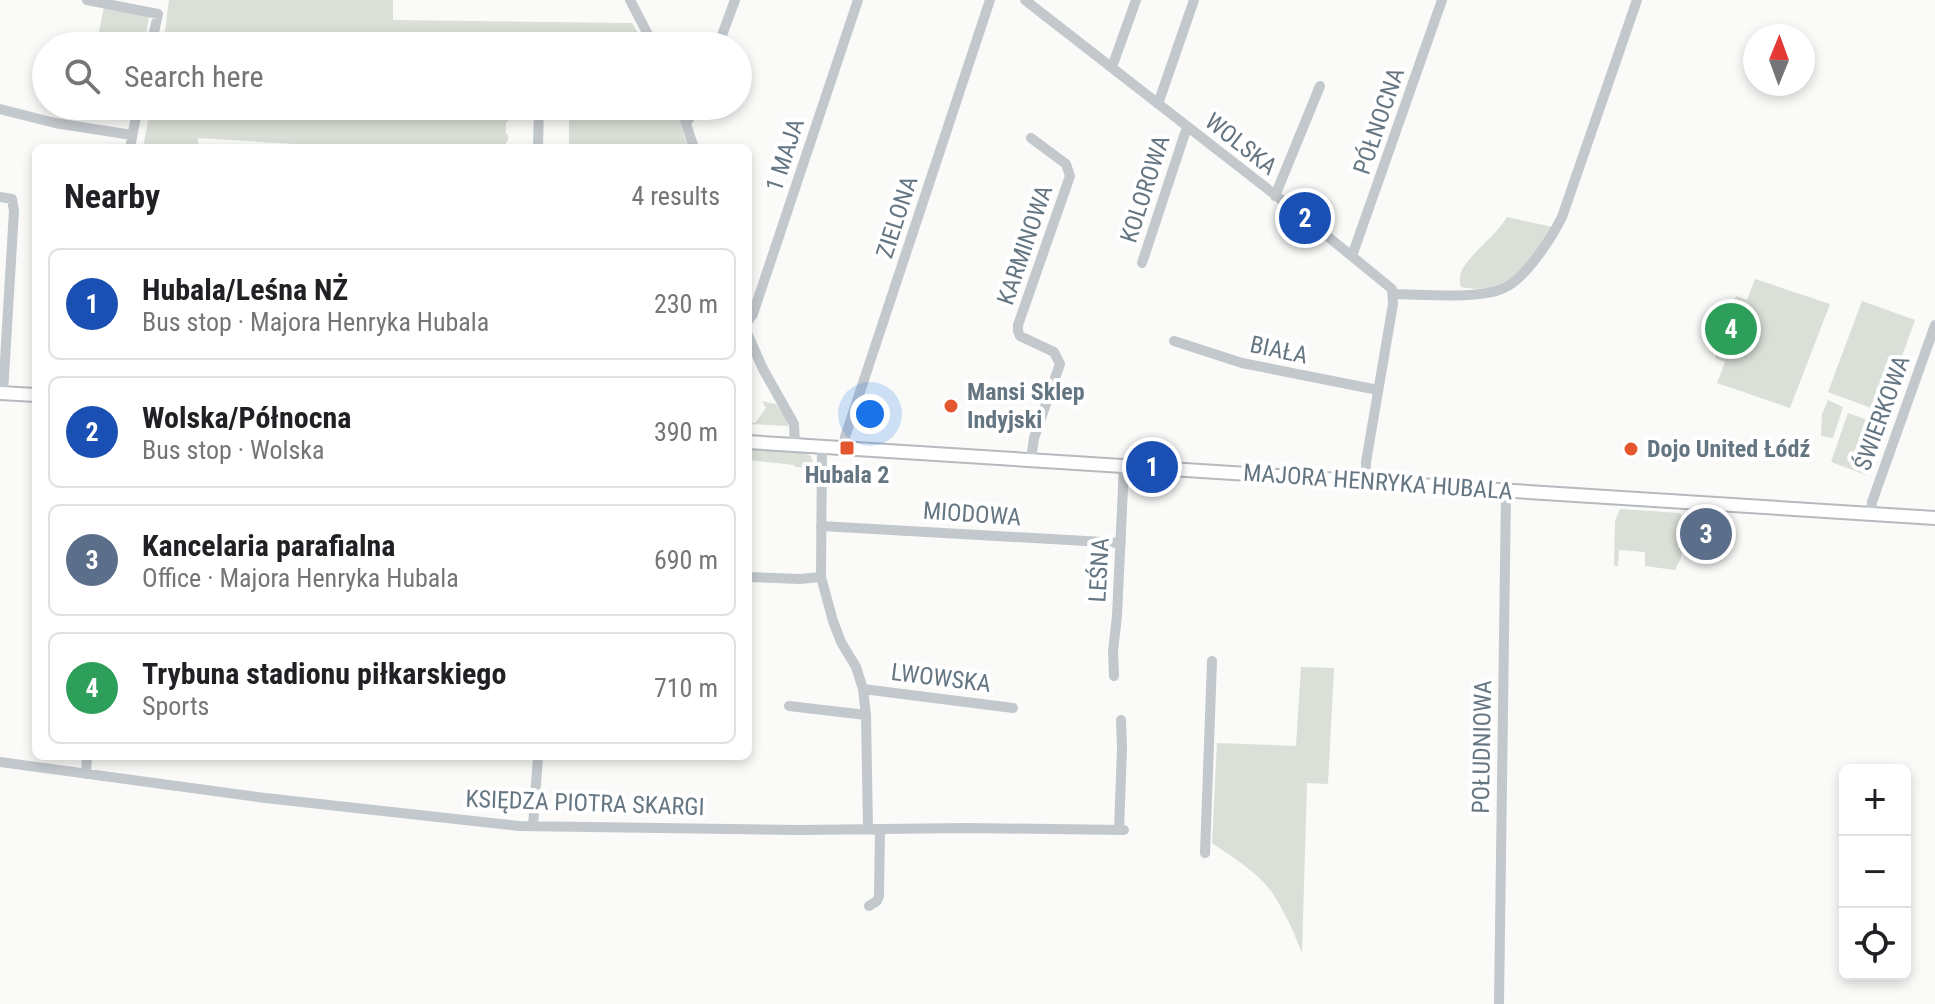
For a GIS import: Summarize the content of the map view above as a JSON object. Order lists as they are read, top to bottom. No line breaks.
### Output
{"streets":{"main road":["MAJORA HENRYKA HUBALA"],"street":["PÓŁNOCNA","WOLSKA","1 MAJA","KOLOROWA","ZIELONA","KARMINOWA","BIAŁA","ŚWIERKOWA","MIODOWA","LEŚNA","LWOWSKA","POŁUDNIOWA","KSIĘDZA PIOTRA SKARGI"]},"crossings":[["PÓŁNOCNA","WOLSKA"],["WOLSKA","KOLOROWA"],["ZIELONA","MAJORA HENRYKA HUBALA"],["KARMINOWA","MAJORA HENRYKA HUBALA"],["ŚWIERKOWA","MAJORA HENRYKA HUBALA"],["MAJORA HENRYKA HUBALA","LEŚNA"],["MAJORA HENRYKA HUBALA","POŁUDNIOWA"],["MIODOWA","LEŚNA"]],"places":{"other":["Mansi Sklep Indyjski","Dojo United Łódź"],"transit":["Hubala 2"]},"north":"top","page":{"search":"Search here","heading":["Nearby","4 results"],"pins":["2","4","1","3"],"list":[{"mark":"1","name":"Hubala/Leśna NŻ","note":"Bus stop · Majora Henryka Hubala","value":"230 m"},{"mark":"2","name":"Wolska/Północna","note":"Bus stop · Wolska","value":"390 m"},{"mark":"3","name":"Kancelaria parafialna","note":"Office · Majora Henryka Hubala","value":"690 m"},{"mark":"4","name":"Trybuna stadionu piłkarskiego","note":"Sports","value":"710 m"}],"map_buttons":["+","−"]}}
